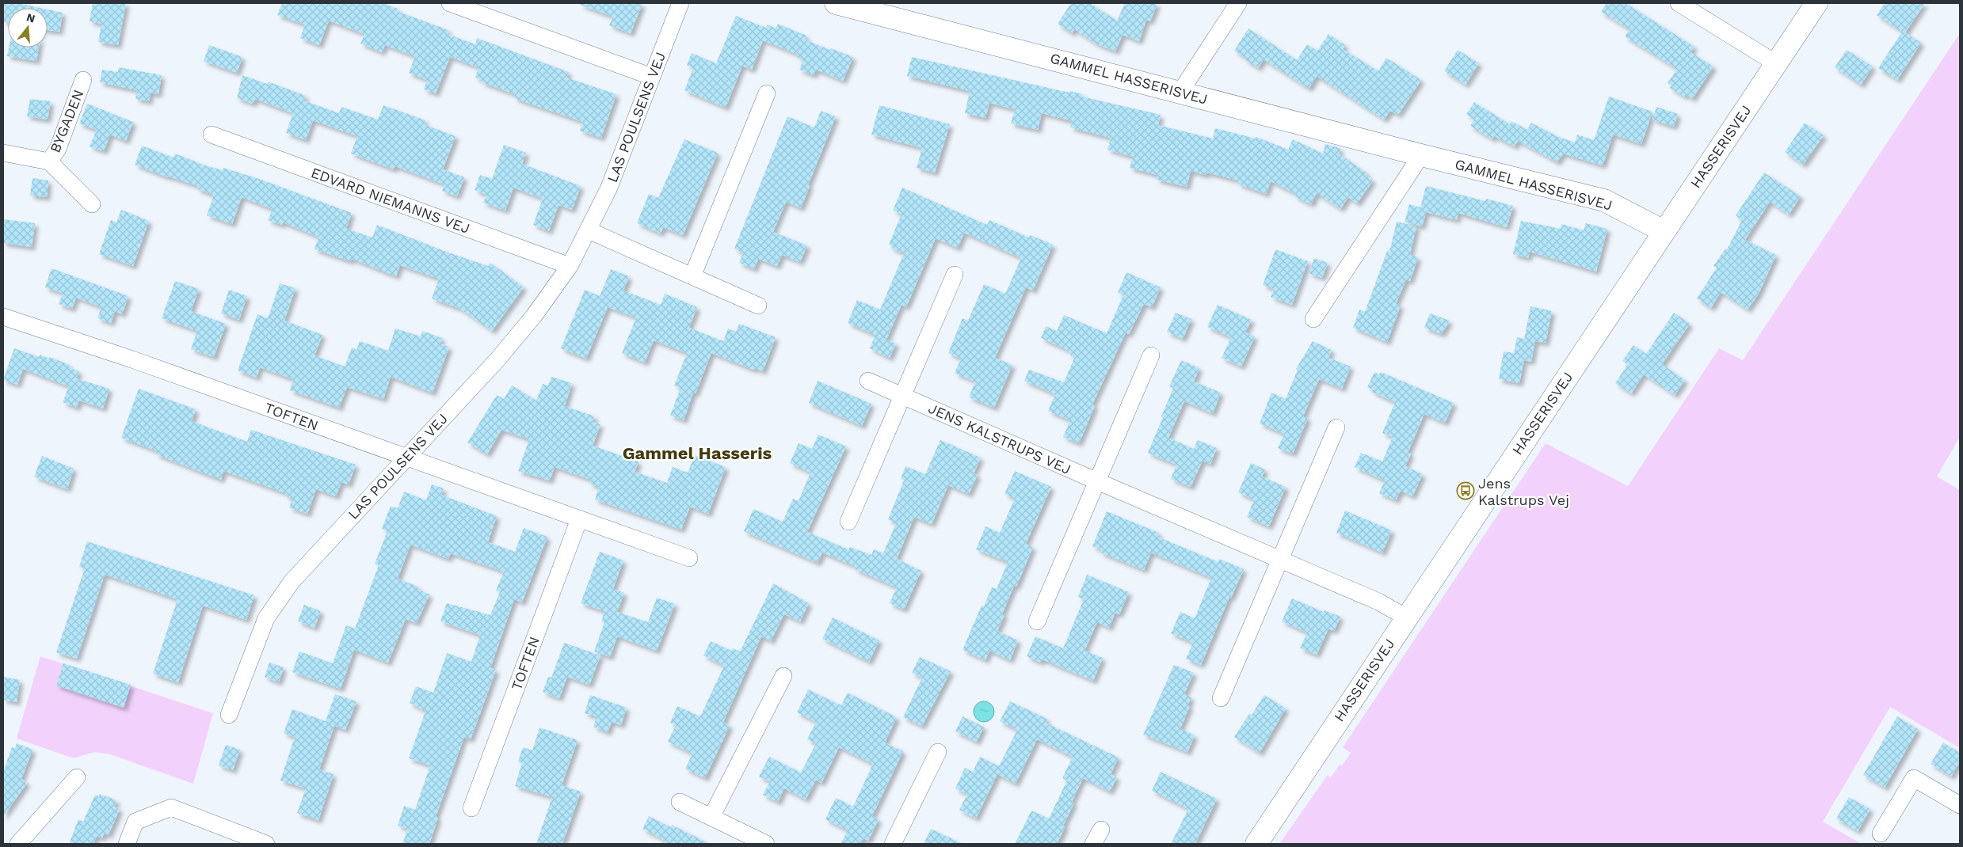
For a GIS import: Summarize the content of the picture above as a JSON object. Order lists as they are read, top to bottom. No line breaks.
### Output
{"streets":{"street":["GAMMEL HASSERISVEJ","LAS POULSENS VEJ","BYGADEN","HASSERISVEJ","EDVARD NIEMANNS VEJ","TOFTEN","JENS KALSTRUPS VEJ"]},"crossings":[["GAMMEL HASSERISVEJ","HASSERISVEJ"],["LAS POULSENS VEJ","EDVARD NIEMANNS VEJ"],["LAS POULSENS VEJ","TOFTEN"],["HASSERISVEJ","JENS KALSTRUPS VEJ"]],"districts":["Gammel Hasseris"],"places":{"bus stop":["Jens Kalstrups Vej"]},"north":"top"}
